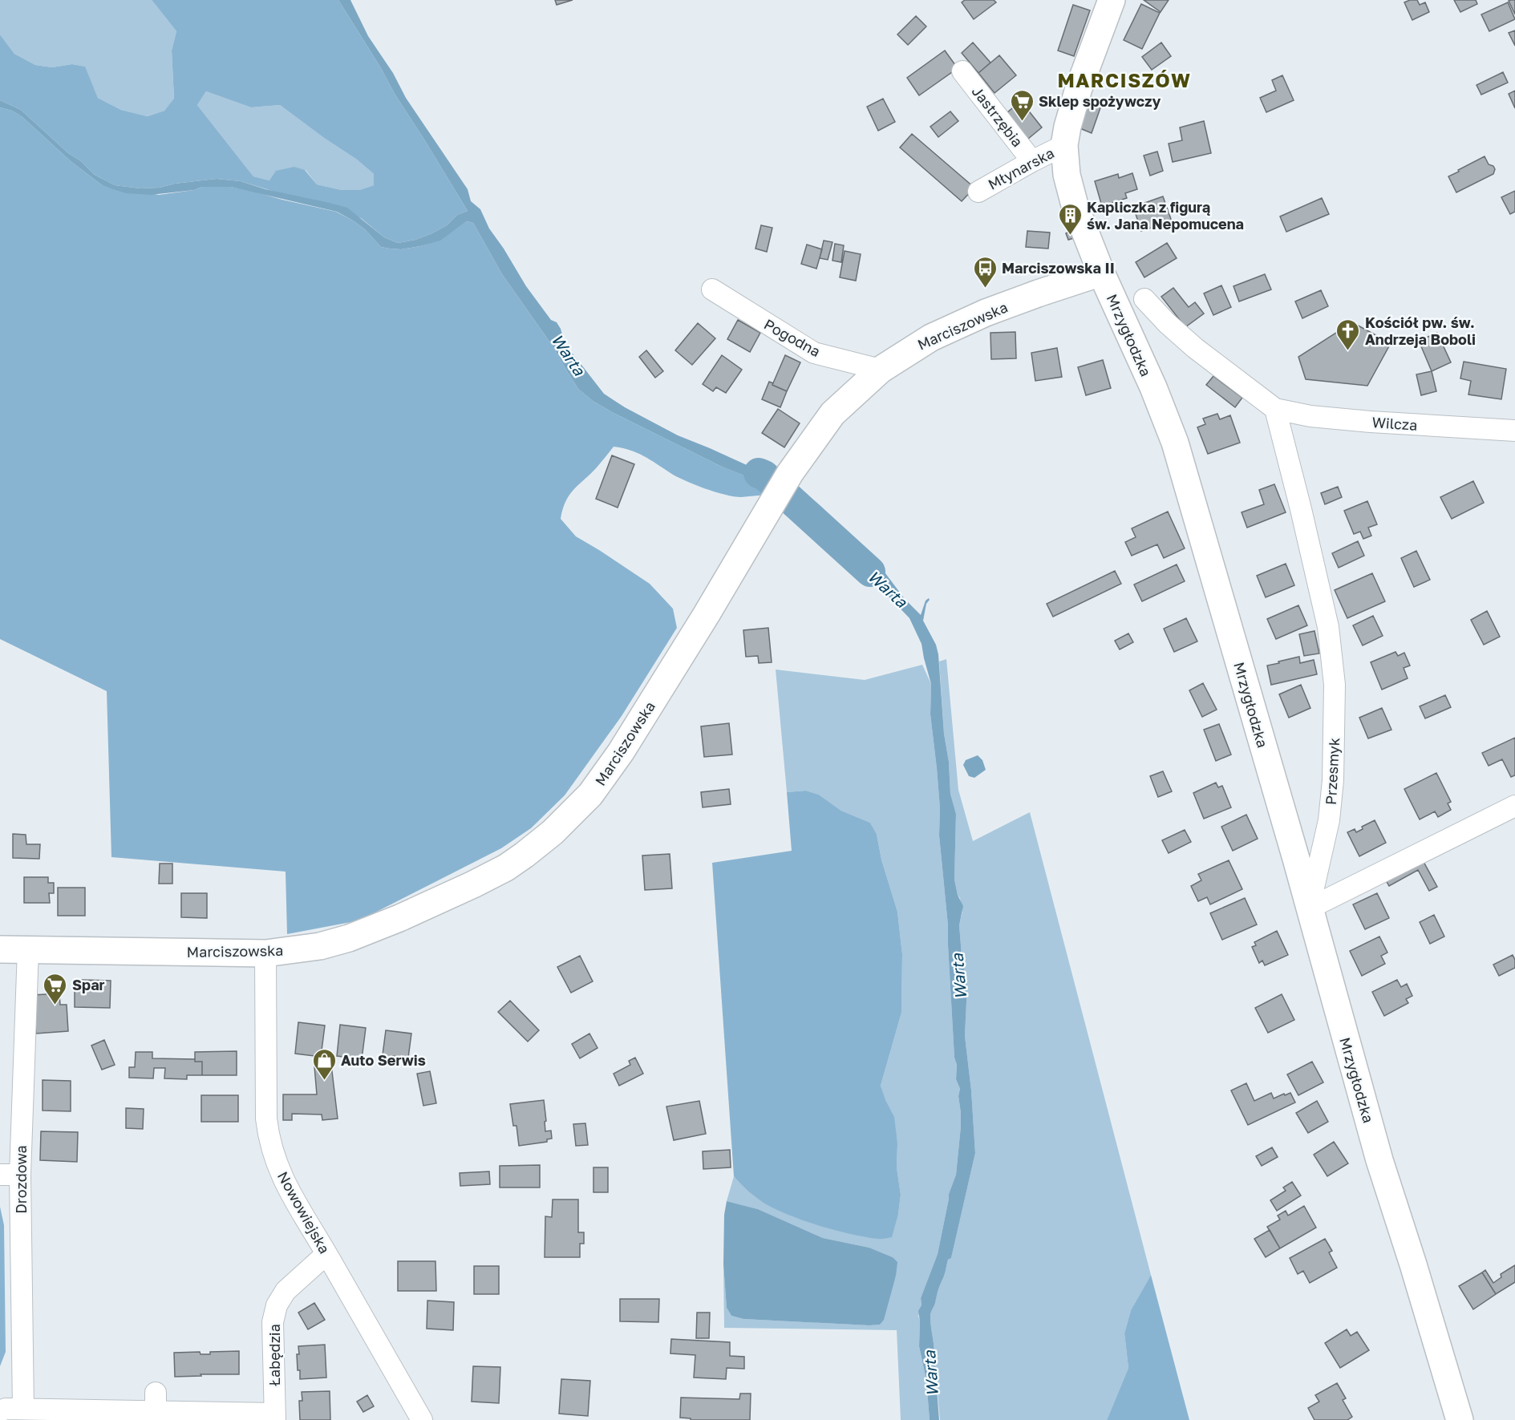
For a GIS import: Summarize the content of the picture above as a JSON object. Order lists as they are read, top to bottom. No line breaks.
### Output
{"streets":{"street":["Jastrzębia","Młynarska","Marciszowska","Mrzygłodzka","Pogodna","Wilcza","Przesmyk","Drozdowa","Nowowiejska","Łabędzia"]},"crossings":[["Jastrzębia","Młynarska"],["Młynarska","Mrzygłodzka"],["Marciszowska","Mrzygłodzka"],["Marciszowska","Pogodna"],["Marciszowska","Drozdowa"],["Marciszowska","Nowowiejska"],["Mrzygłodzka","Przesmyk"],["Wilcza","Przesmyk"],["Nowowiejska","Łabędzia"]],"districts":["MARCISZÓW"],"water":["Warta"],"places":{"supermarket":["Sklep spożywczy","Spar"],"building":["Kapliczka z figurą św. Jana Nepomucena"],"bus stop":["Marciszowska II"],"church":["Kościół pw. św. Andrzeja Boboli"],"shop":["Auto Serwis"]}}
